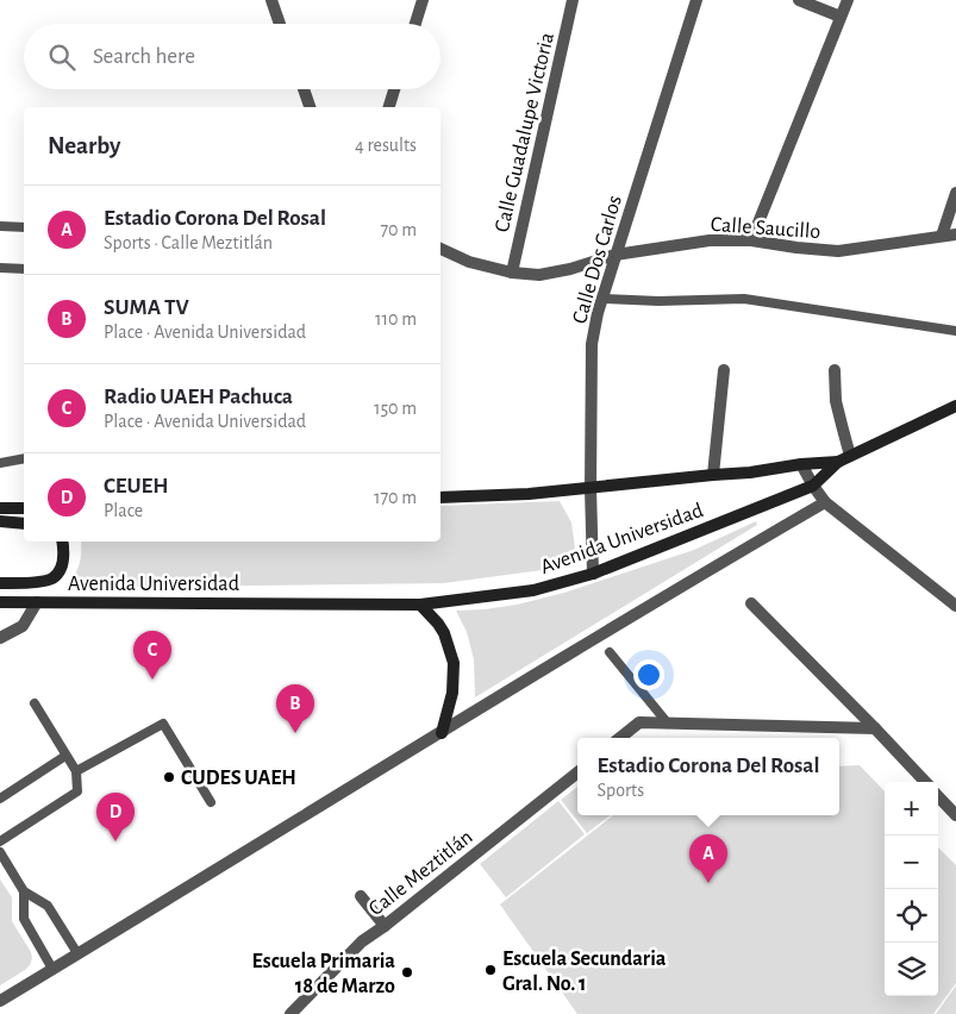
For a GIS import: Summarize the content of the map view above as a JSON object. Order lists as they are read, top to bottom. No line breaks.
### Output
{"streets":{"main road":["Avenida Universidad"],"street":["Calle Guadalupe Victoria","Calle Saucillo","Calle Dos Carlos","Calle Meztitlán"]},"crossings":[["Calle Guadalupe Victoria","Calle Saucillo"],["Calle Saucillo","Calle Dos Carlos"],["Calle Dos Carlos","Avenida Universidad"]],"places":["CUDES UAEH","Escuela Secundaria Gral. No. 1","Escuela Primaria 18 de Marzo"],"page":{"search":"Search here","heading":["Nearby","4 results"],"list":[{"mark":"A","name":"Estadio Corona Del Rosal","note":"Sports · Calle Meztitlán","value":"70 m"},{"mark":"B","name":"SUMA TV","note":"Place · Avenida Universidad","value":"110 m"},{"mark":"C","name":"Radio UAEH Pachuca","note":"Place · Avenida Universidad","value":"150 m"},{"mark":"D","name":"CEUEH","note":"Place","value":"170 m"}],"pins":["C","B","D","A"],"popup":["Estadio Corona Del Rosal","Sports"],"map_buttons":["+","−"]}}
